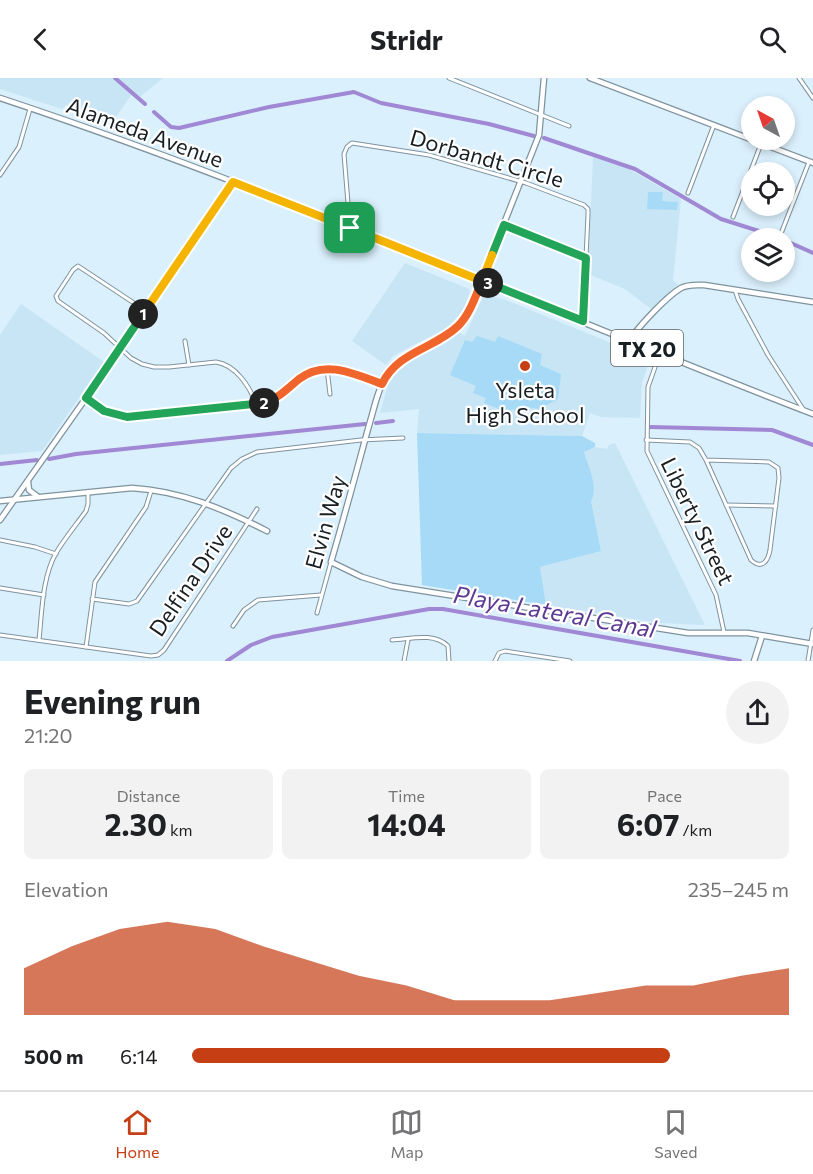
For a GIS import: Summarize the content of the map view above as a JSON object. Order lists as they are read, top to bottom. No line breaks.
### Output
{"streets":{"street":["Alameda Avenue","Dorbandt Circle","TX 20","Liberty Street","Elvin Way","Delfina Drive"]},"crossings":[["Alameda Avenue","Dorbandt Circle"],["Alameda Avenue","Liberty Street"]],"water":["Playa Lateral Canal"],"places":["Ysleta High School"],"north":"top left","page":{"header":"Stridr","pins":["3","1","2"],"heading":["Evening run","21:20"],"stats":[["Distance","2.30 km"],["Time","14:04"],["Pace","6:07 /km"]],"chart":["Elevation","235–245 m"],"list":[{"name":"500 m","note":"6:14"}],"tabs":["Home","Map","Saved"]}}
